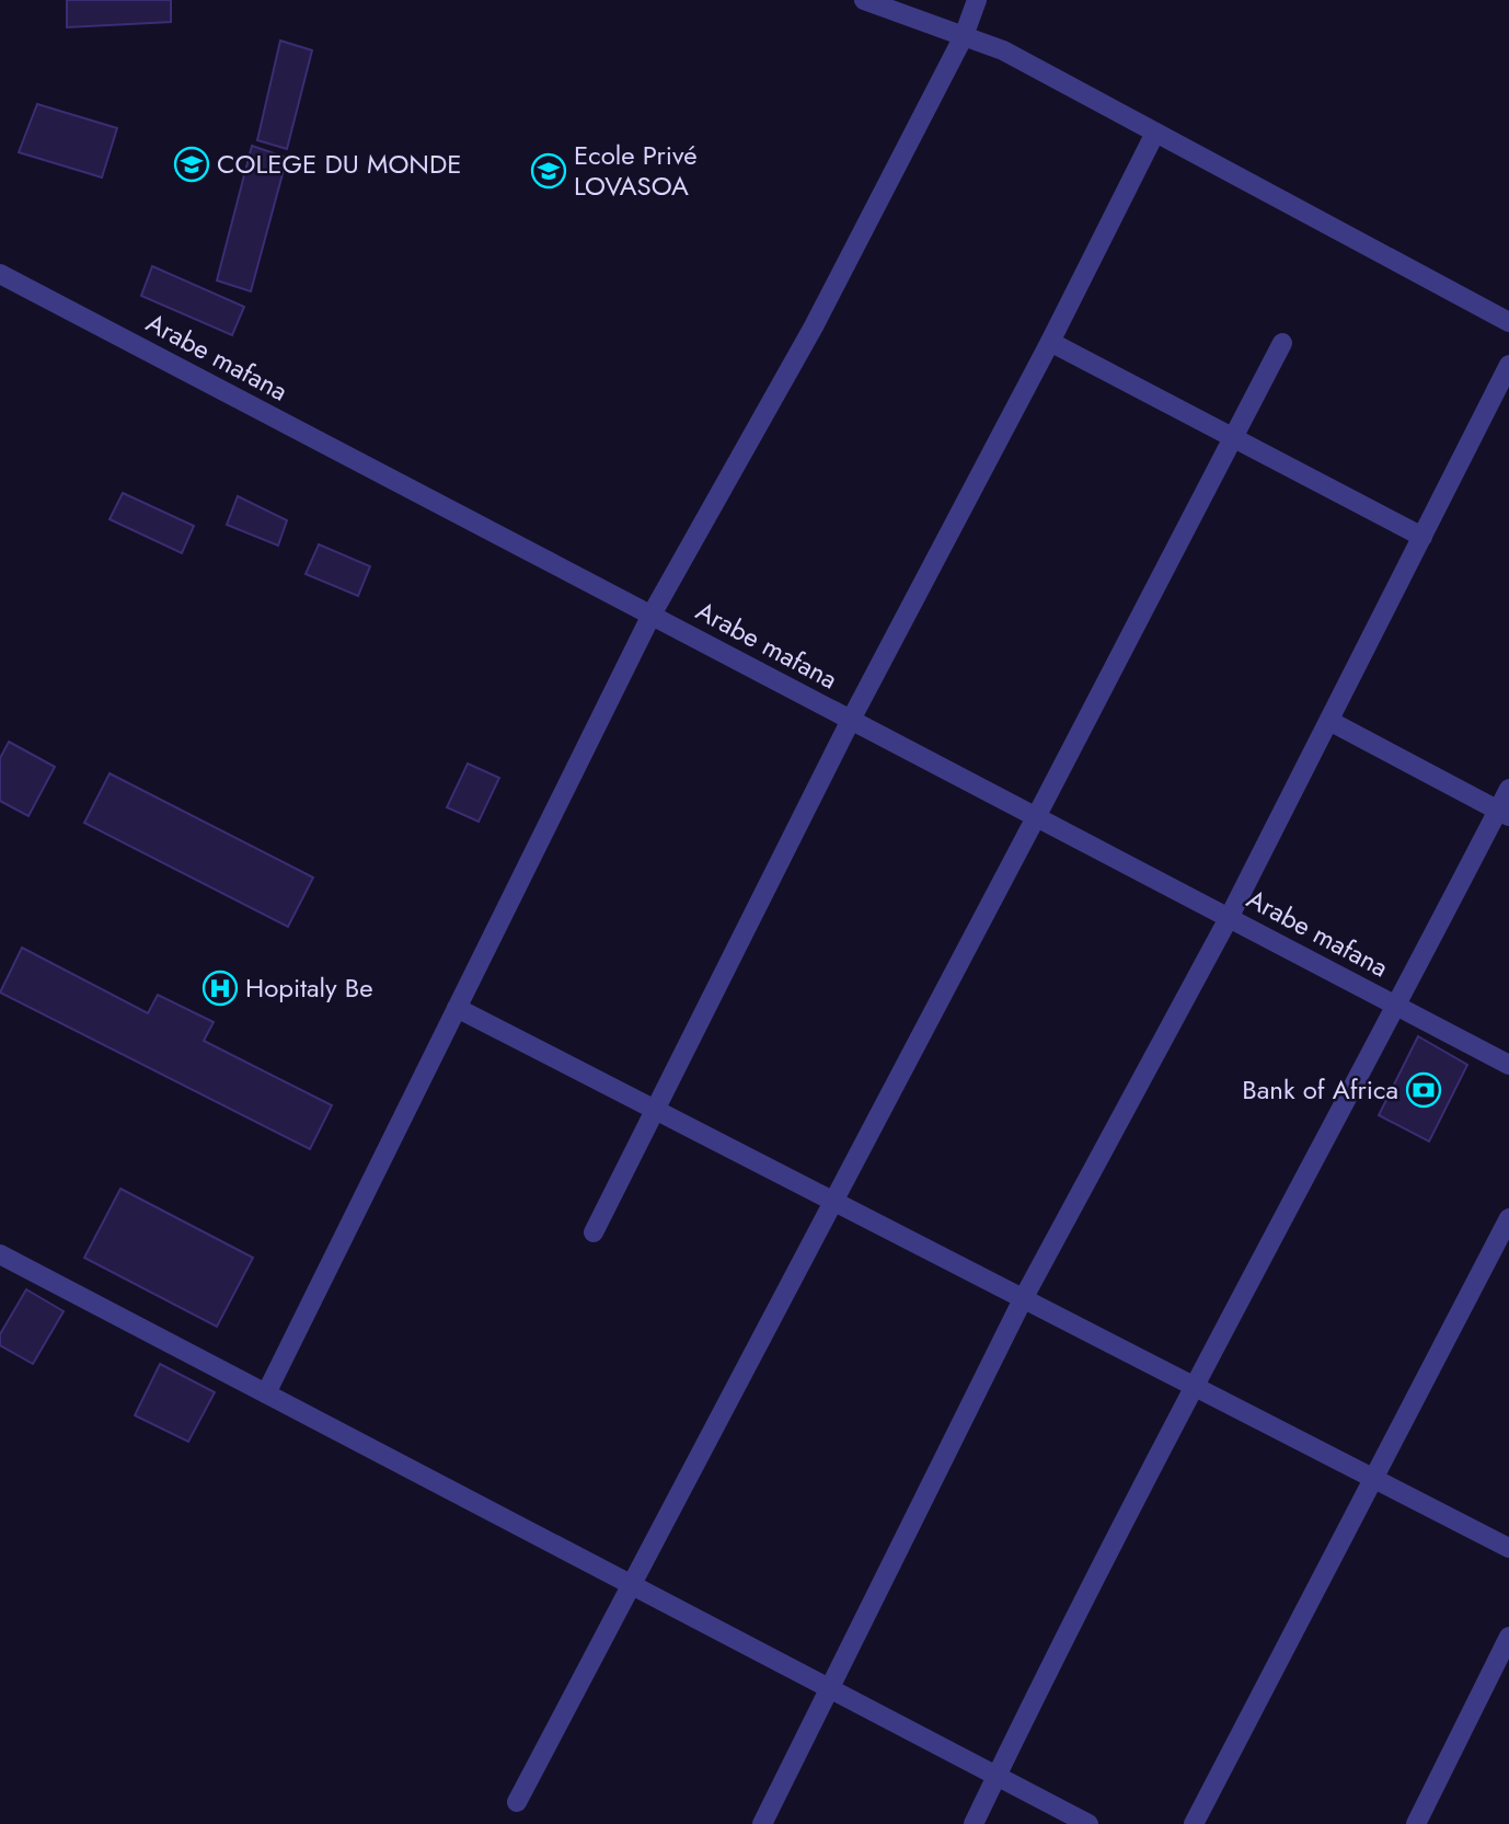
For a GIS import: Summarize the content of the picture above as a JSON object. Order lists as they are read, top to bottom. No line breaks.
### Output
{"streets":{"street":["Arabe mafana"]},"places":{"school or university":["COLEGE DU MONDE","Ecole Privé LOVASOA"],"hospital":["Hopitaly Be"],"bank":["Bank of Africa"]}}
